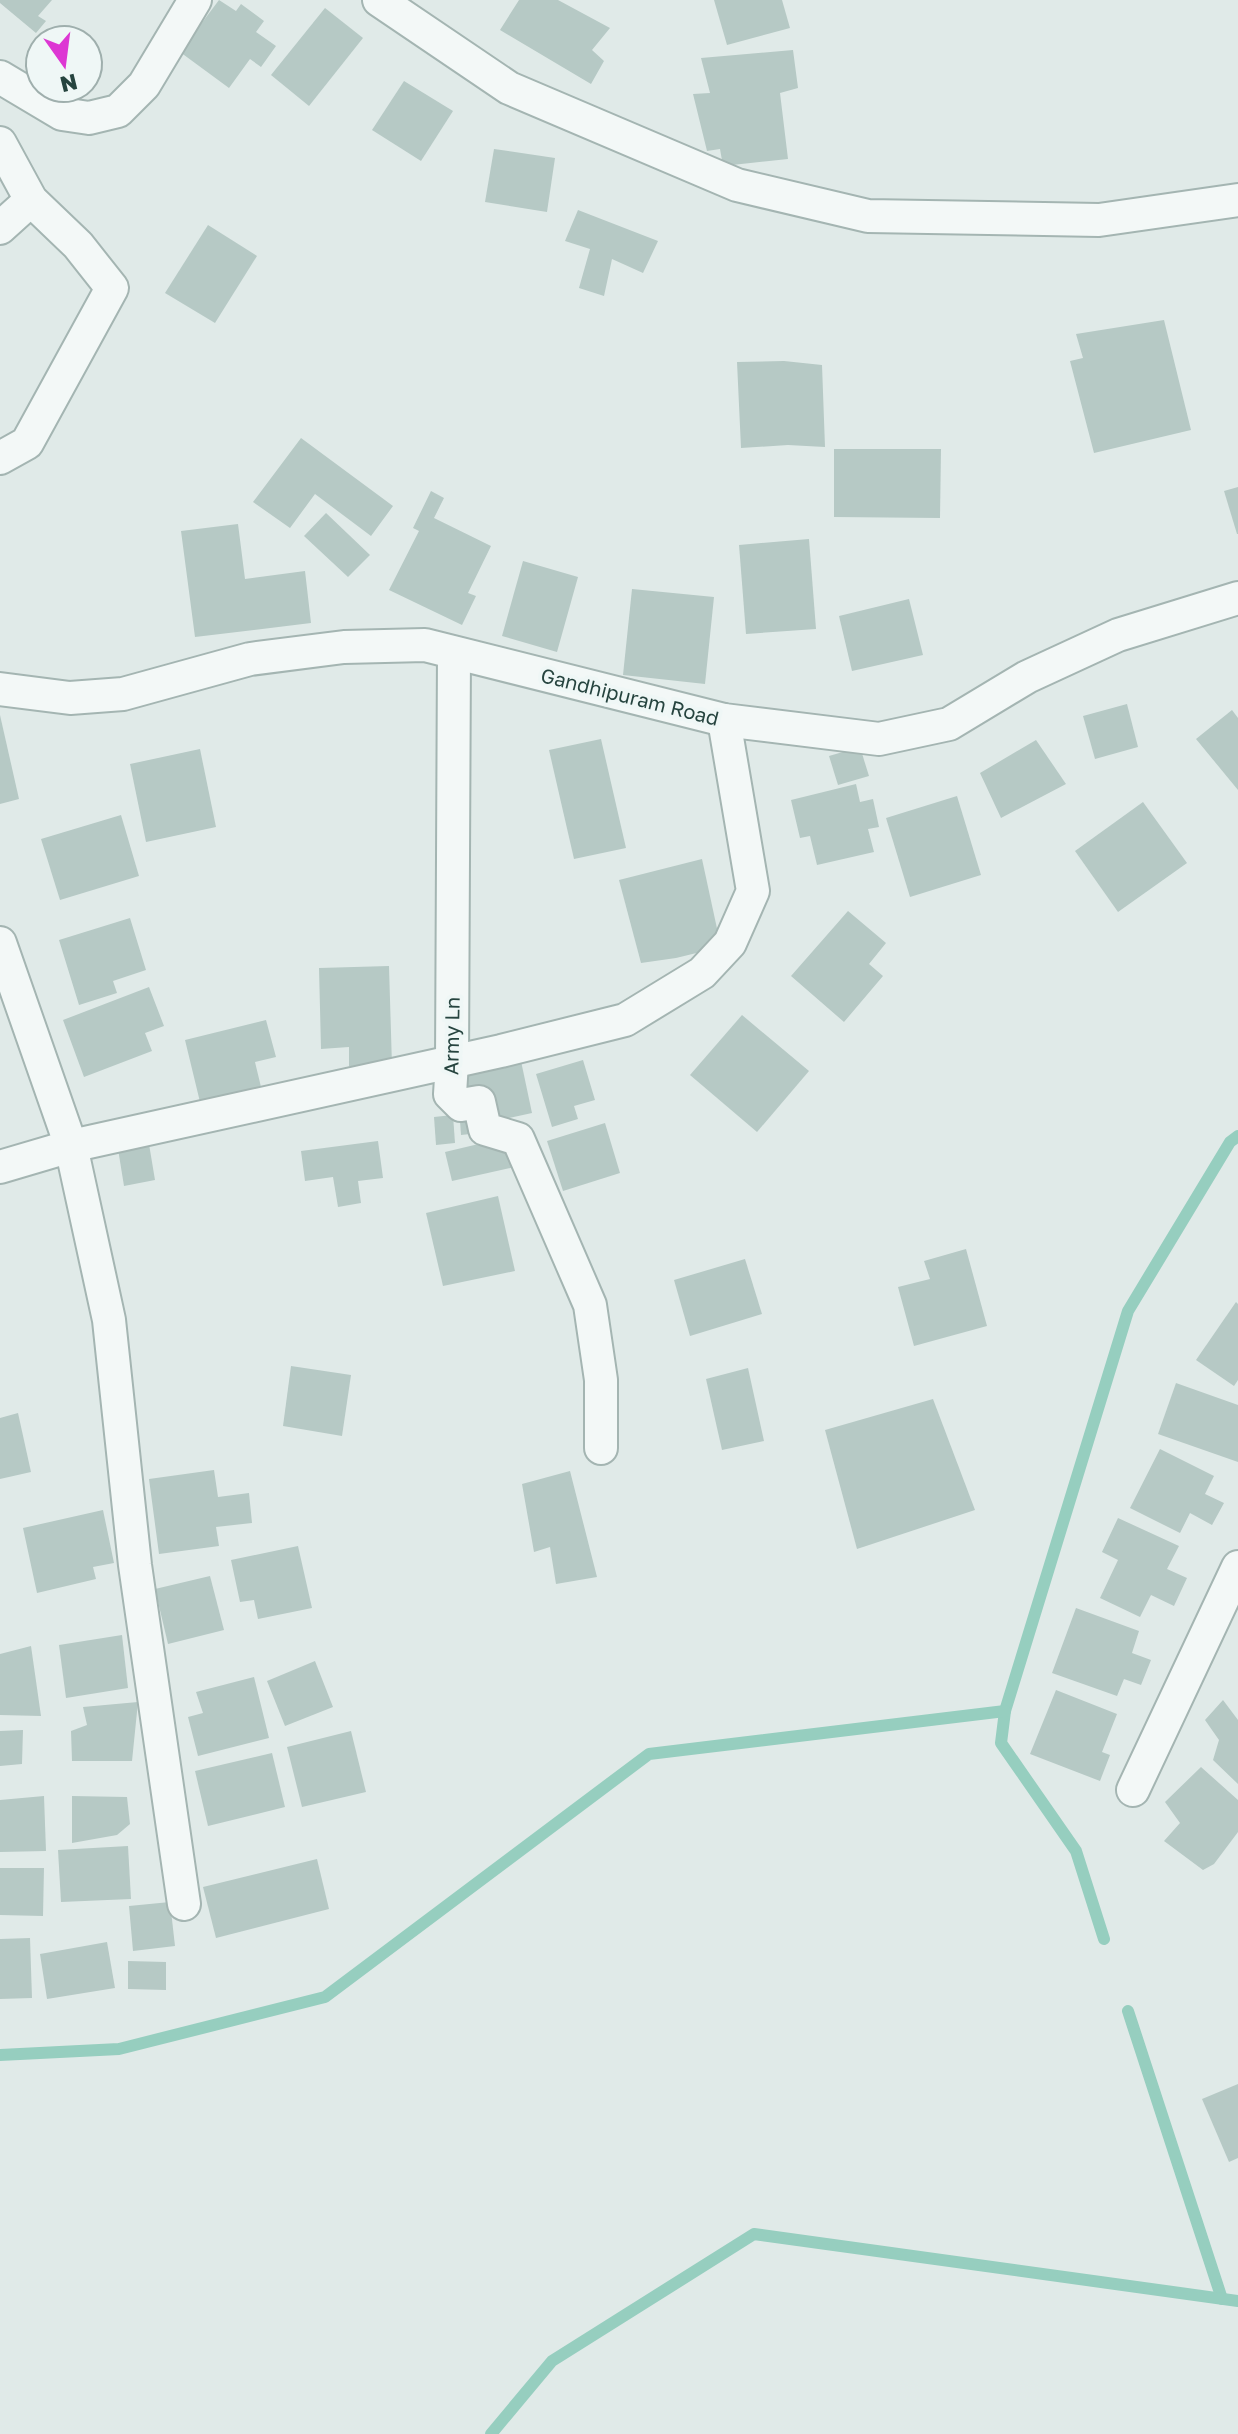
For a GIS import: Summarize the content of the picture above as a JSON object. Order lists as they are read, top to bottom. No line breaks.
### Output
{"streets":{"street":["Gandhipuram Road","Army Ln"]},"crossings":[["Gandhipuram Road","Army Ln"]],"north":"bottom"}
